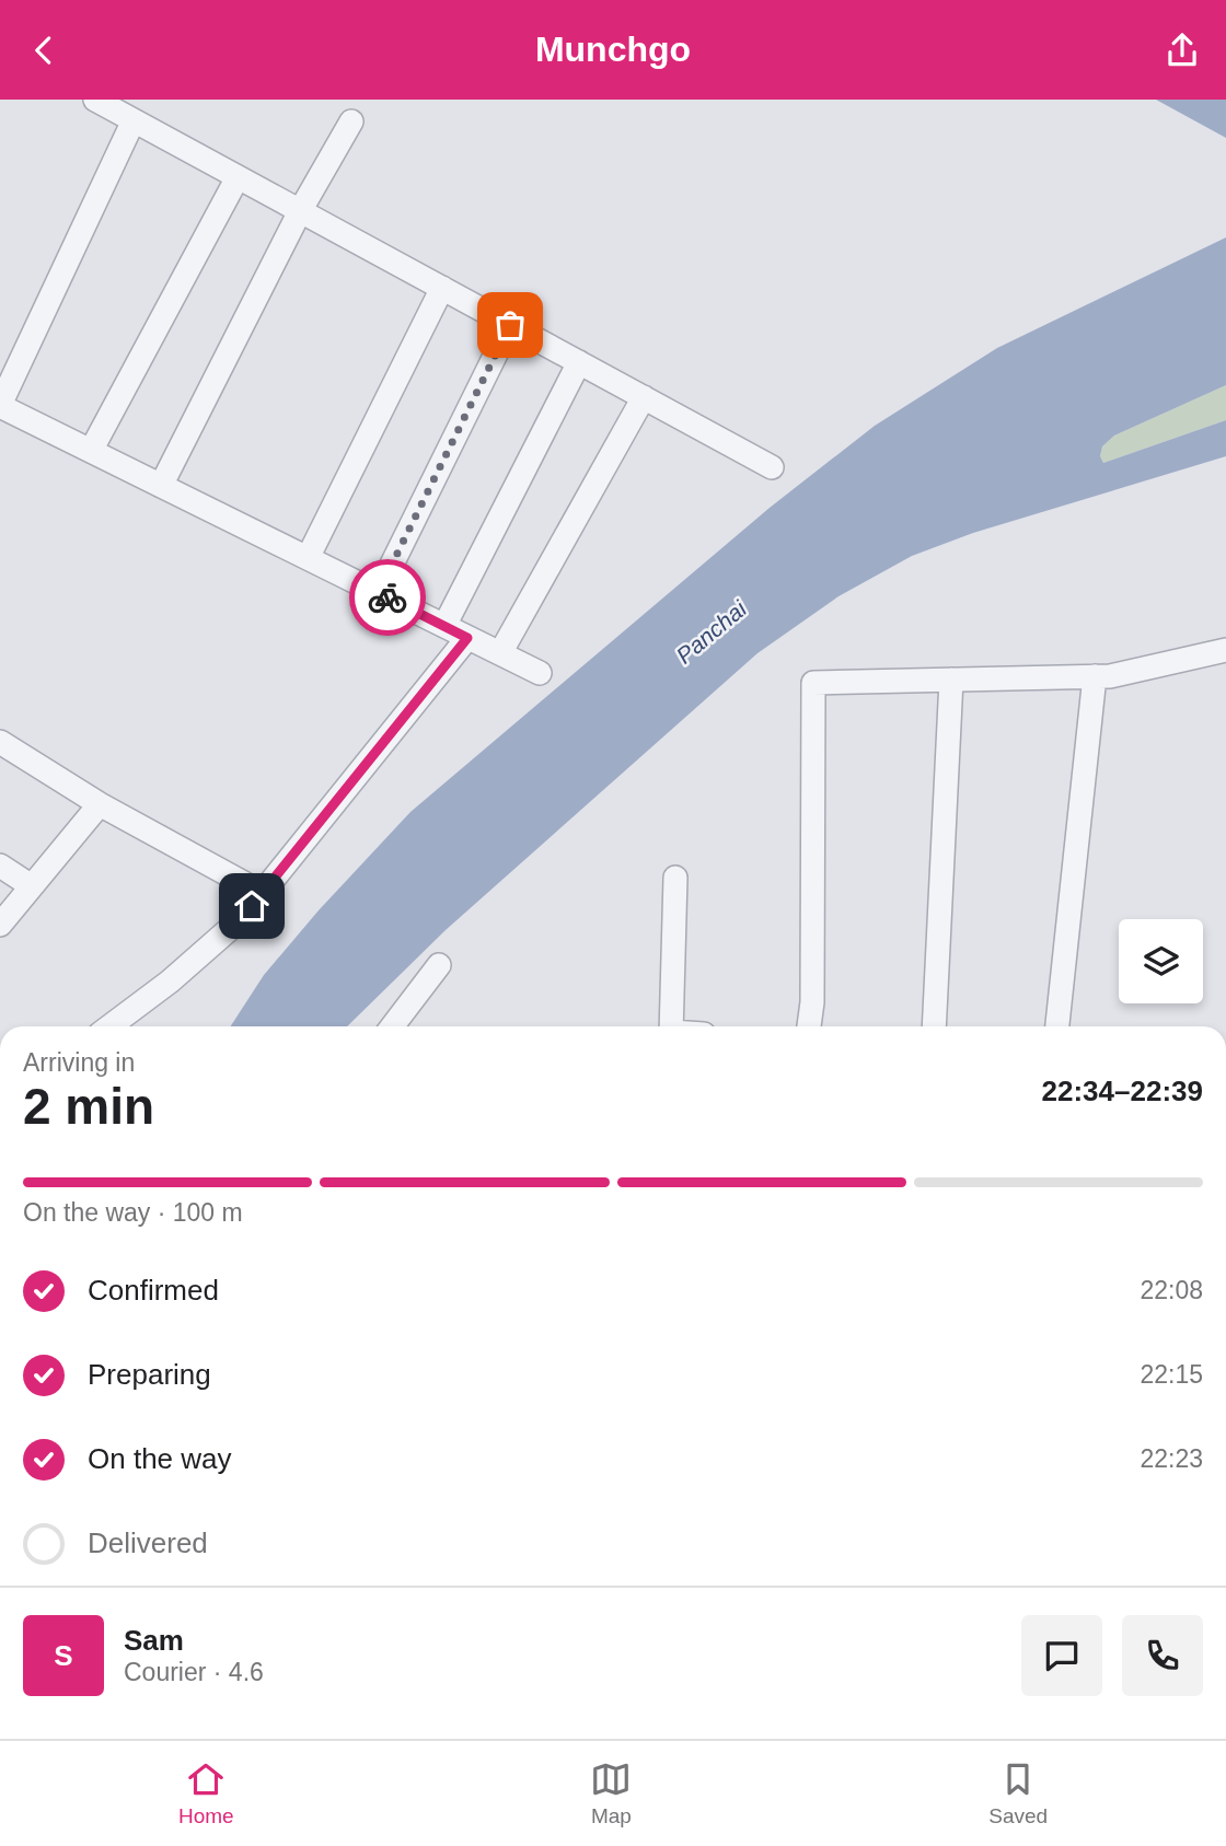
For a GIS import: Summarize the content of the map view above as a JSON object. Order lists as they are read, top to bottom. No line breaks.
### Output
{"water":["Panchai"],"page":{"header":"Munchgo","heading":["2 min","Arriving in","22:34–22:39"],"panel":["Sam","Courier · 4.6"],"bar":"On the way · 100 m","list":[["Confirmed","22:08"],["Preparing","22:15"],["On the way","22:23"],"Delivered"],"round":"S","tabs":["Home","Map","Saved"]}}
